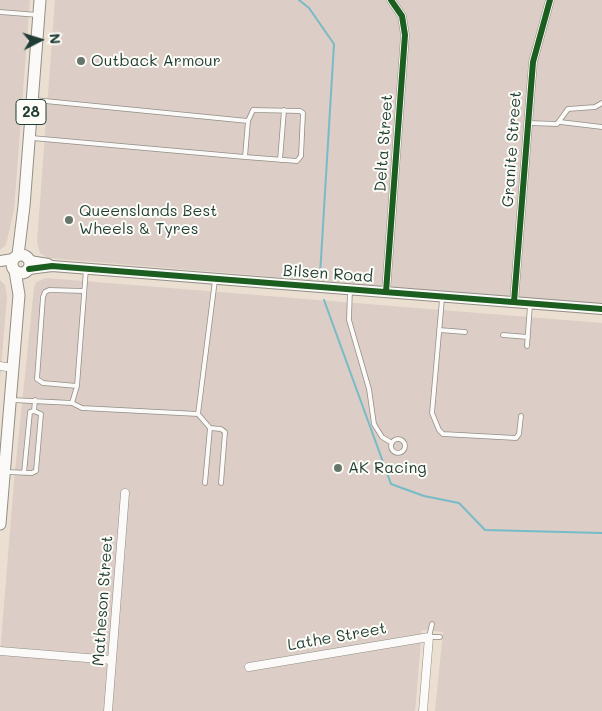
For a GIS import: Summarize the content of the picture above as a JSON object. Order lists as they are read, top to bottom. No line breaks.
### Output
{"streets":{"main road":["28"],"street":["Delta Street","Granite Street","Bilsen Road","Matheson Street","Lathe Street"]},"crossings":[["28","Bilsen Road"],["Delta Street","Bilsen Road"],["Granite Street","Bilsen Road"]],"places":["Outback Armour","Queenslands Best Wheels & Tyres","AK Racing"],"north":"right"}
